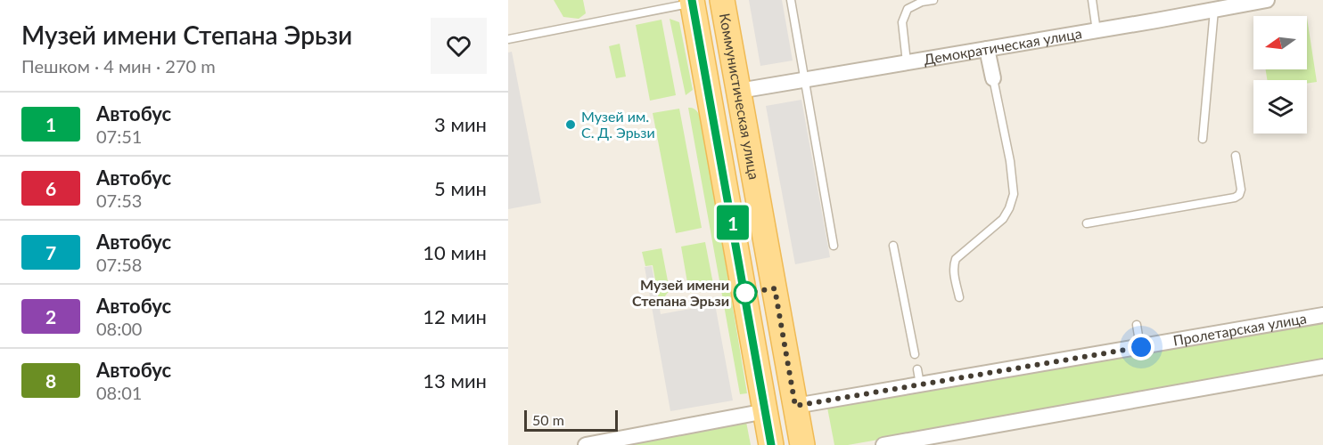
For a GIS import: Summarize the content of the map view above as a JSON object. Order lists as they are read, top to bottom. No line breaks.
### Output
{"streets":{"main road":["Коммунистическая улица","Пролетарская улица"],"street":["Демократическая улица"]},"crossings":[["Демократическая улица","Коммунистическая улица"],["Коммунистическая улица","Пролетарская улица"]],"places":["Музей им. С. Д. Эрьзи","Музей имени Степана Эрьзи"],"lines":["bus line 1"],"scale_bar":"50 m","north":"left","page":{"heading":["Музей имени Степана Эрьзи","Пешком · 4 мин · 270 m"],"on_map":"1","list":[{"mark":"1","name":"Автобус","note":"07:51","value":"3 мин"},{"mark":"6","name":"Автобус","note":"07:53","value":"5 мин"},{"mark":"7","name":"Автобус","note":"07:58","value":"10 мин"},{"mark":"2","name":"Автобус","note":"08:00","value":"12 мин"},{"mark":"8","name":"Автобус","note":"08:01","value":"13 мин"}],"scale":"50 m"}}
